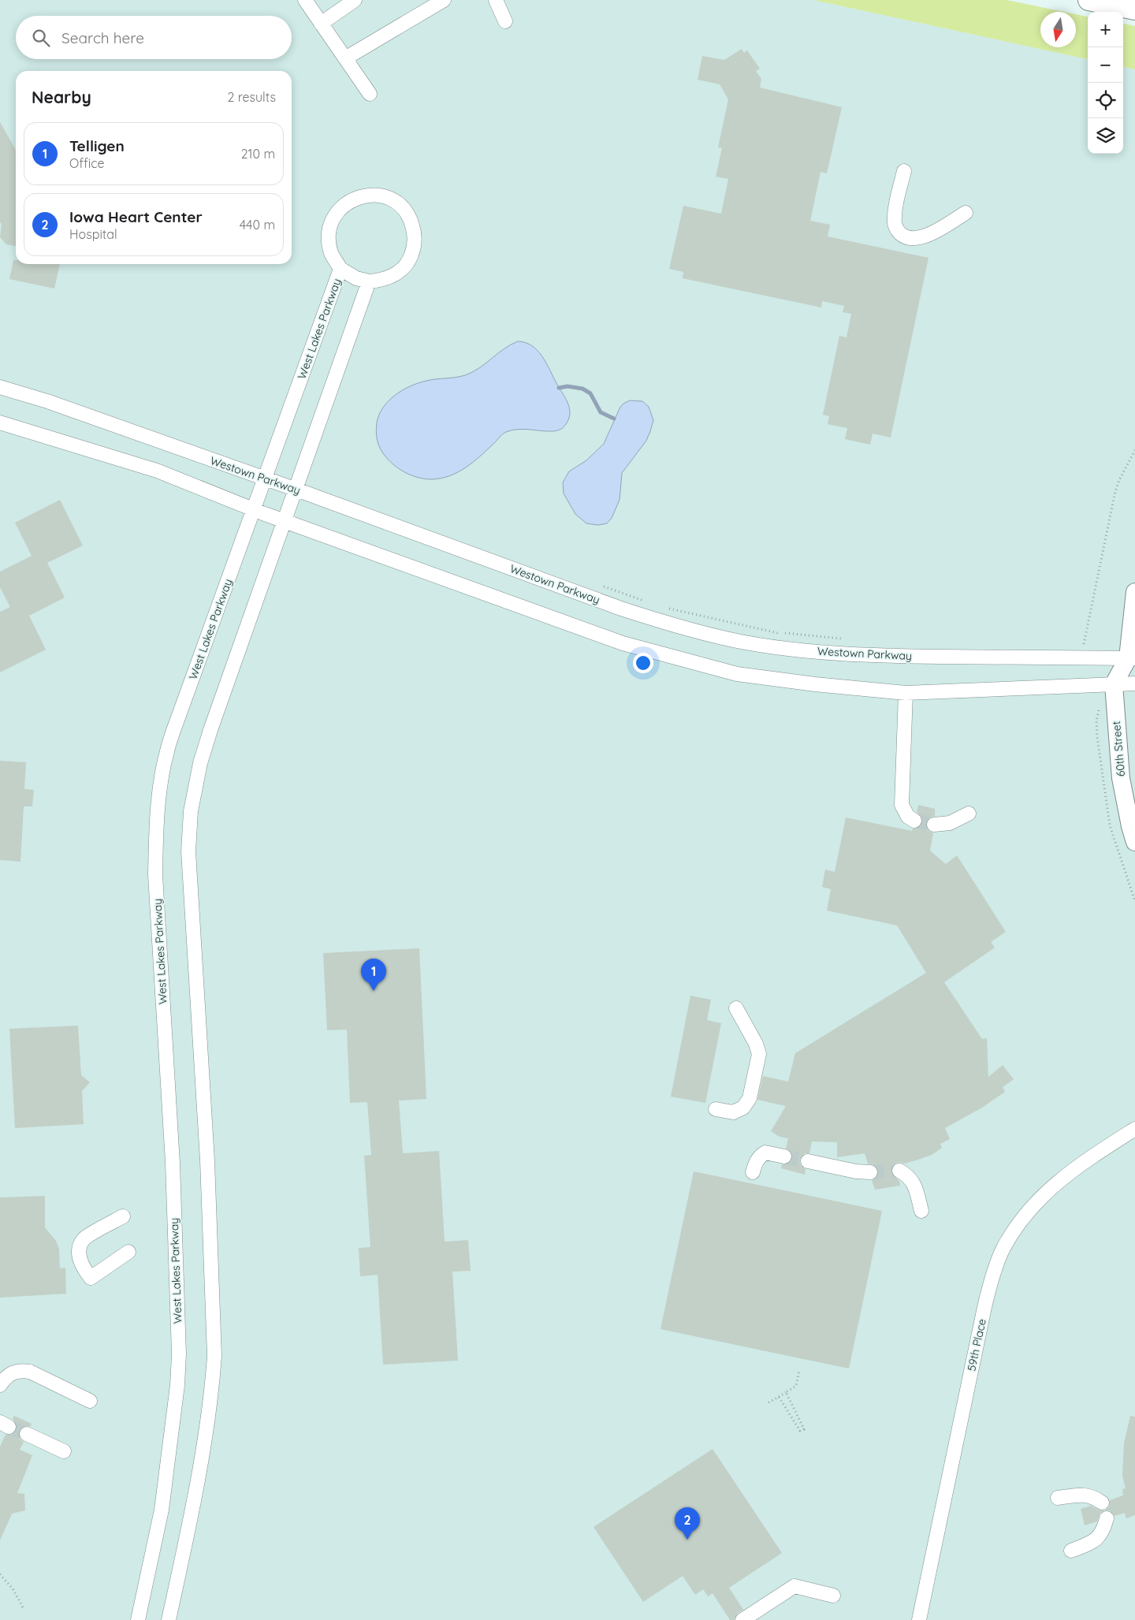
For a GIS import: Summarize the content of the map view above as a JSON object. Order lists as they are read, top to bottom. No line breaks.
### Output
{"streets":{"main road":["60th Street"],"street":["West Lakes Parkway","Westown Parkway","59th Place"]},"crossings":[["West Lakes Parkway","Westown Parkway"]],"north":"bottom","page":{"map_buttons":["+","−"],"search":"Search here","heading":["Nearby","2 results"],"list":[{"mark":"1","name":"Telligen","note":"Office","value":"210 m"},{"mark":"2","name":"Iowa Heart Center","note":"Hospital","value":"440 m"}],"pins":["1","2"]}}
